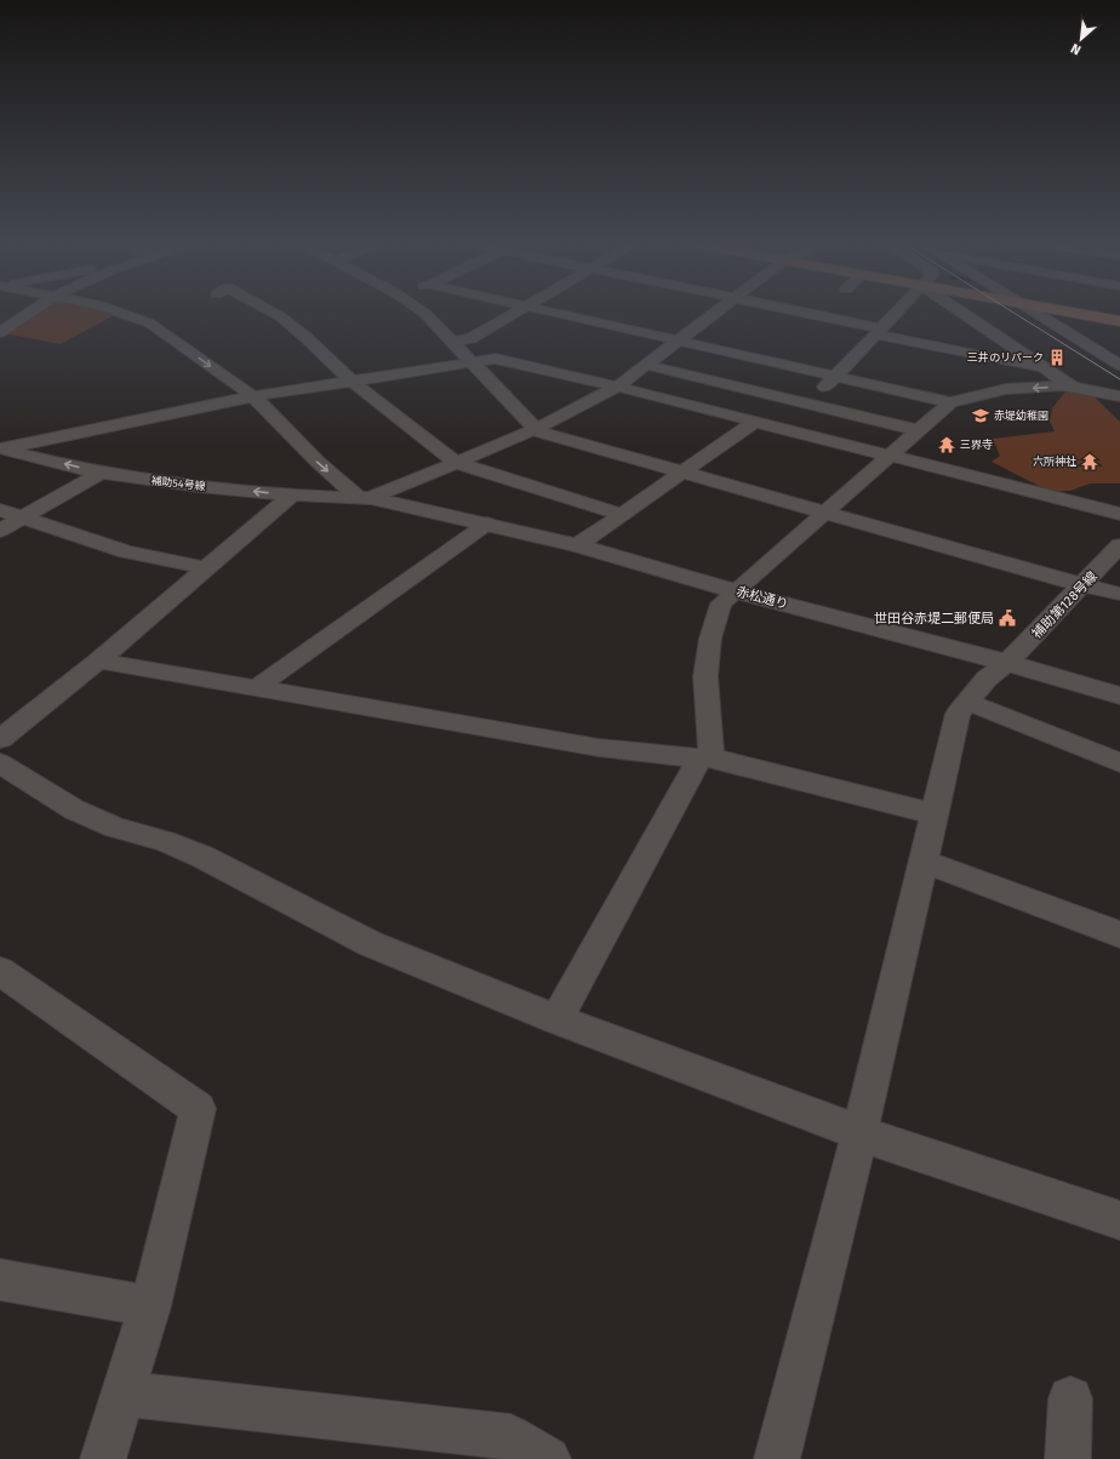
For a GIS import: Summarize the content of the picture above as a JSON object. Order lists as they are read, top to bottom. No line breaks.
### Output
{"streets":{"street":["補助54号線","赤松通り","補助第128号線"]},"crossings":[["補助54号線","赤松通り"],["赤松通り","補助第128号線"]],"places":{"building":["三井のリパーク"],"school or university":["赤堤幼稚園"],"temple":["三界寺","六所神社"],"public building":["世田谷赤堤二郵便局"]},"north":"bottom left"}
